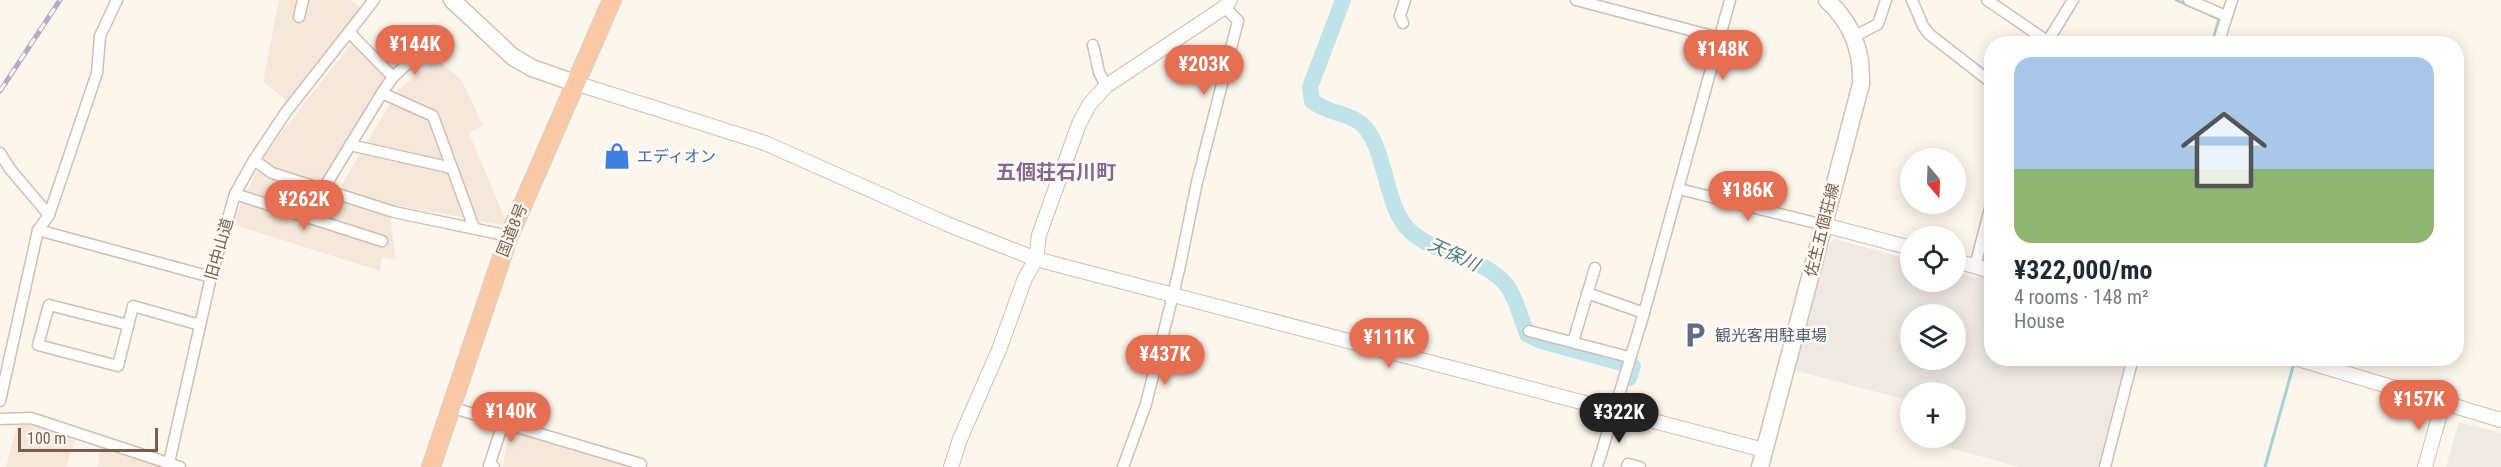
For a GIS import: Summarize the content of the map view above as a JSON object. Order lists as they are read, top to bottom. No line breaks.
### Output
{"streets":{"highway":["国道8号"],"main road":["佐生五個荘線"],"street":["旧中山道"]},"districts":["五個荘石川町"],"water":["天保川"],"places":{"shop":["エディオン"],"parking":["観光客用駐車場"]},"scale_bar":"100 m","north":"bottom","page":{"price":["¥144K","¥148K","¥203K","¥186K","¥262K","¥111K","¥437K","¥157K","¥140K","¥322K"],"list":[{"name":"¥322,000/mo","note":"4 rooms · 148 m² · House"}],"map_buttons":"+","scale":"100 m"}}
